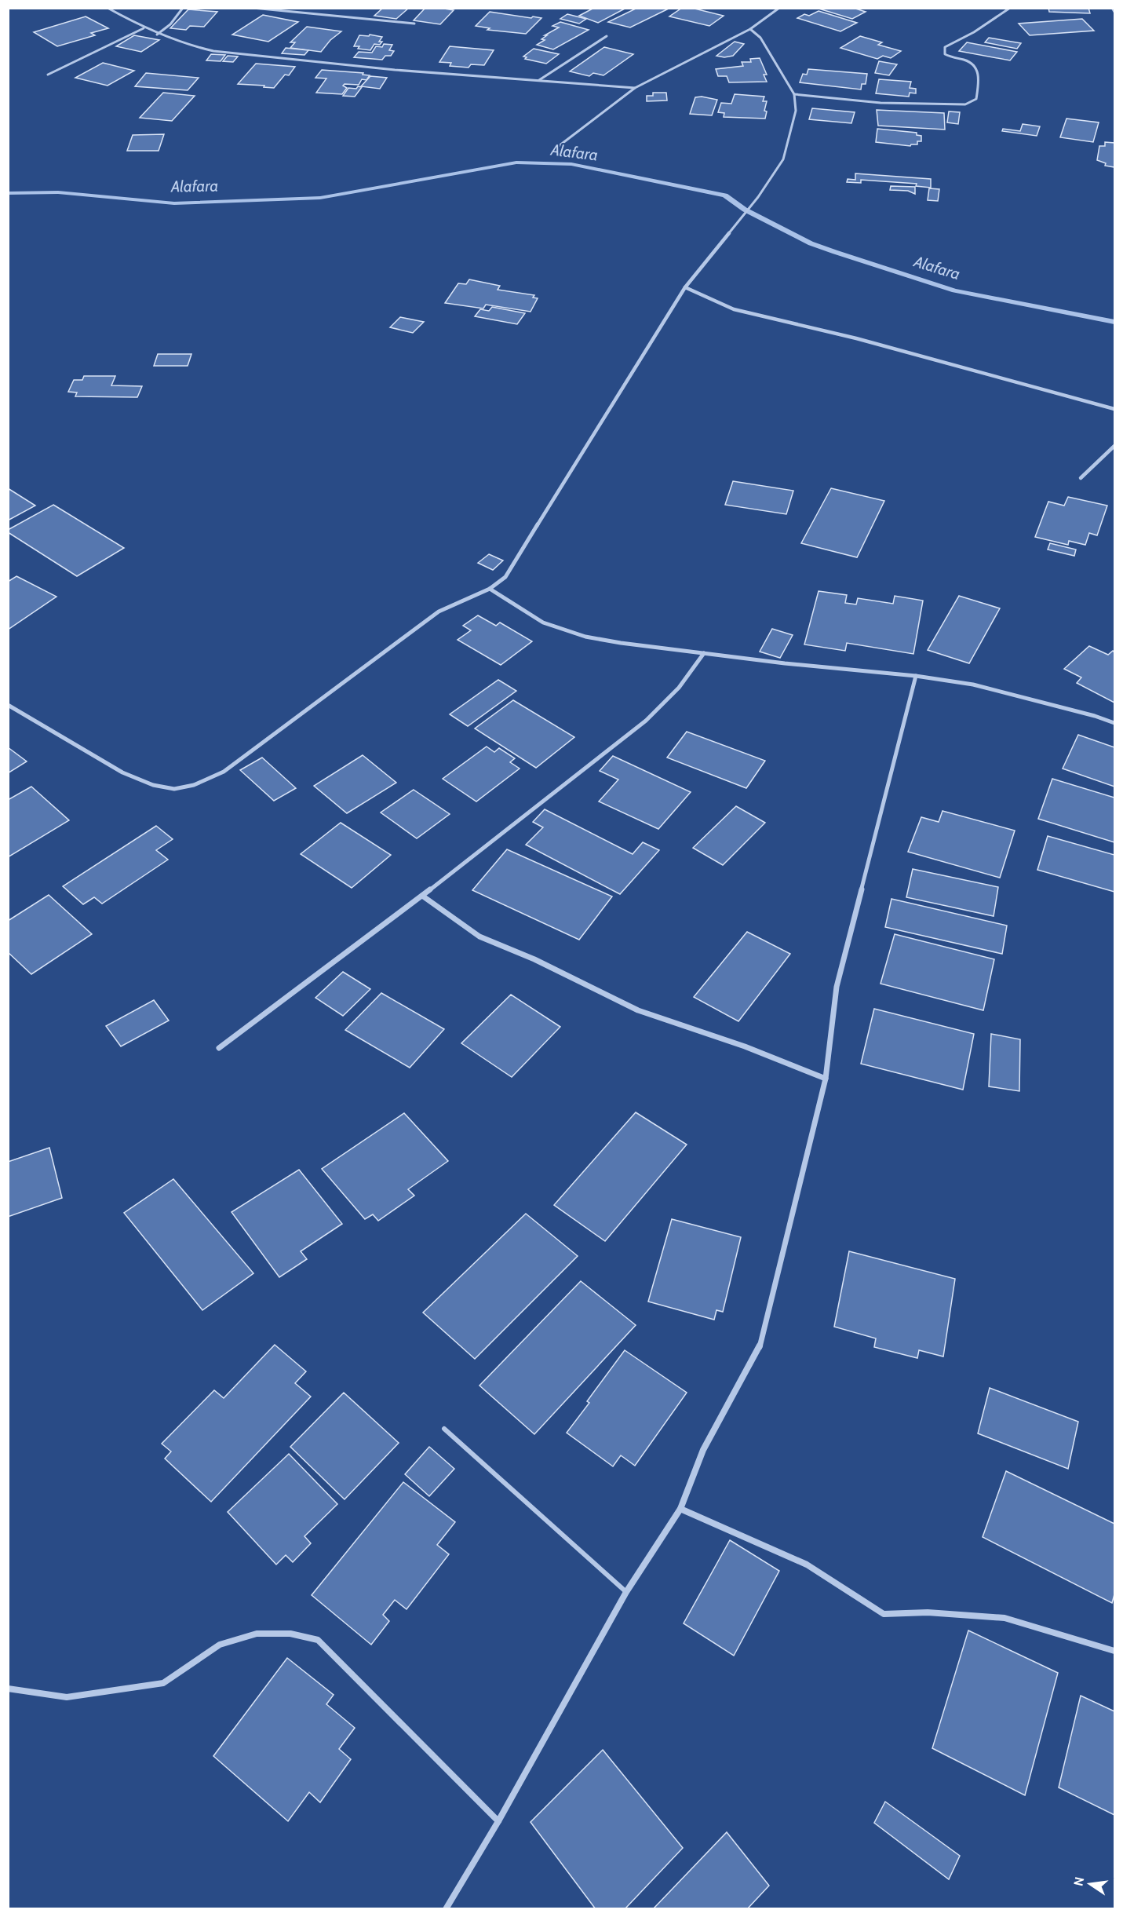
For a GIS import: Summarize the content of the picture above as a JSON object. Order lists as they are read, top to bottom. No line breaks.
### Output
{"water":["Alafara"],"north":"left"}
